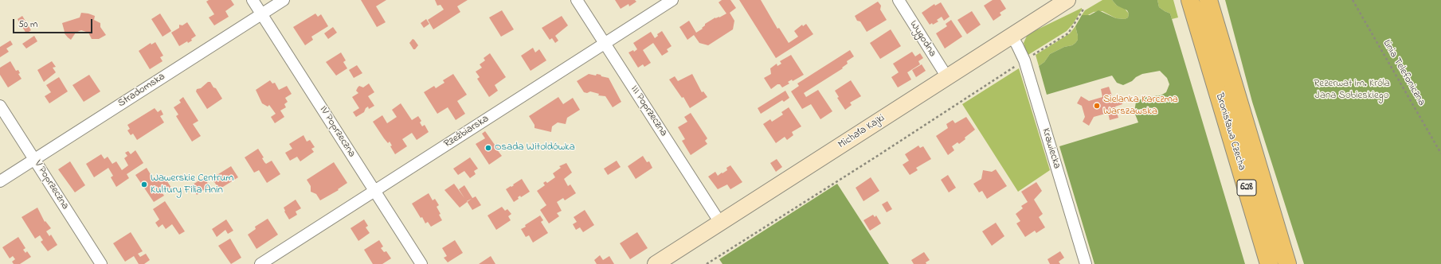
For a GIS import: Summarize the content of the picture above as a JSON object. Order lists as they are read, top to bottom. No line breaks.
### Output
{"streets":{"main road":["Bronisława Czecha","628"],"street":["Wygodna","Stradomska","III Poprzeczna","IV Poprzeczna","Rzeźbiarska","Michała Kajki","Krawiecka","V Poprzeczna"],"path":["Linia Telefoniczna"]},"crossings":[["Wygodna","Michała Kajki"],["Stradomska","IV Poprzeczna"],["Stradomska","V Poprzeczna"],["III Poprzeczna","Rzeźbiarska"],["III Poprzeczna","Michała Kajki"],["IV Poprzeczna","Rzeźbiarska"],["Michała Kajki","Krawiecka"]],"parks":["Rezerwat im. Króla Jana Sobieskiego"],"places":["Sielanka Karczma Warszawska","Osada Witoldówka","Wawerskie Centrum Kultury Filia Anin"],"scale_bar":"50 m"}
